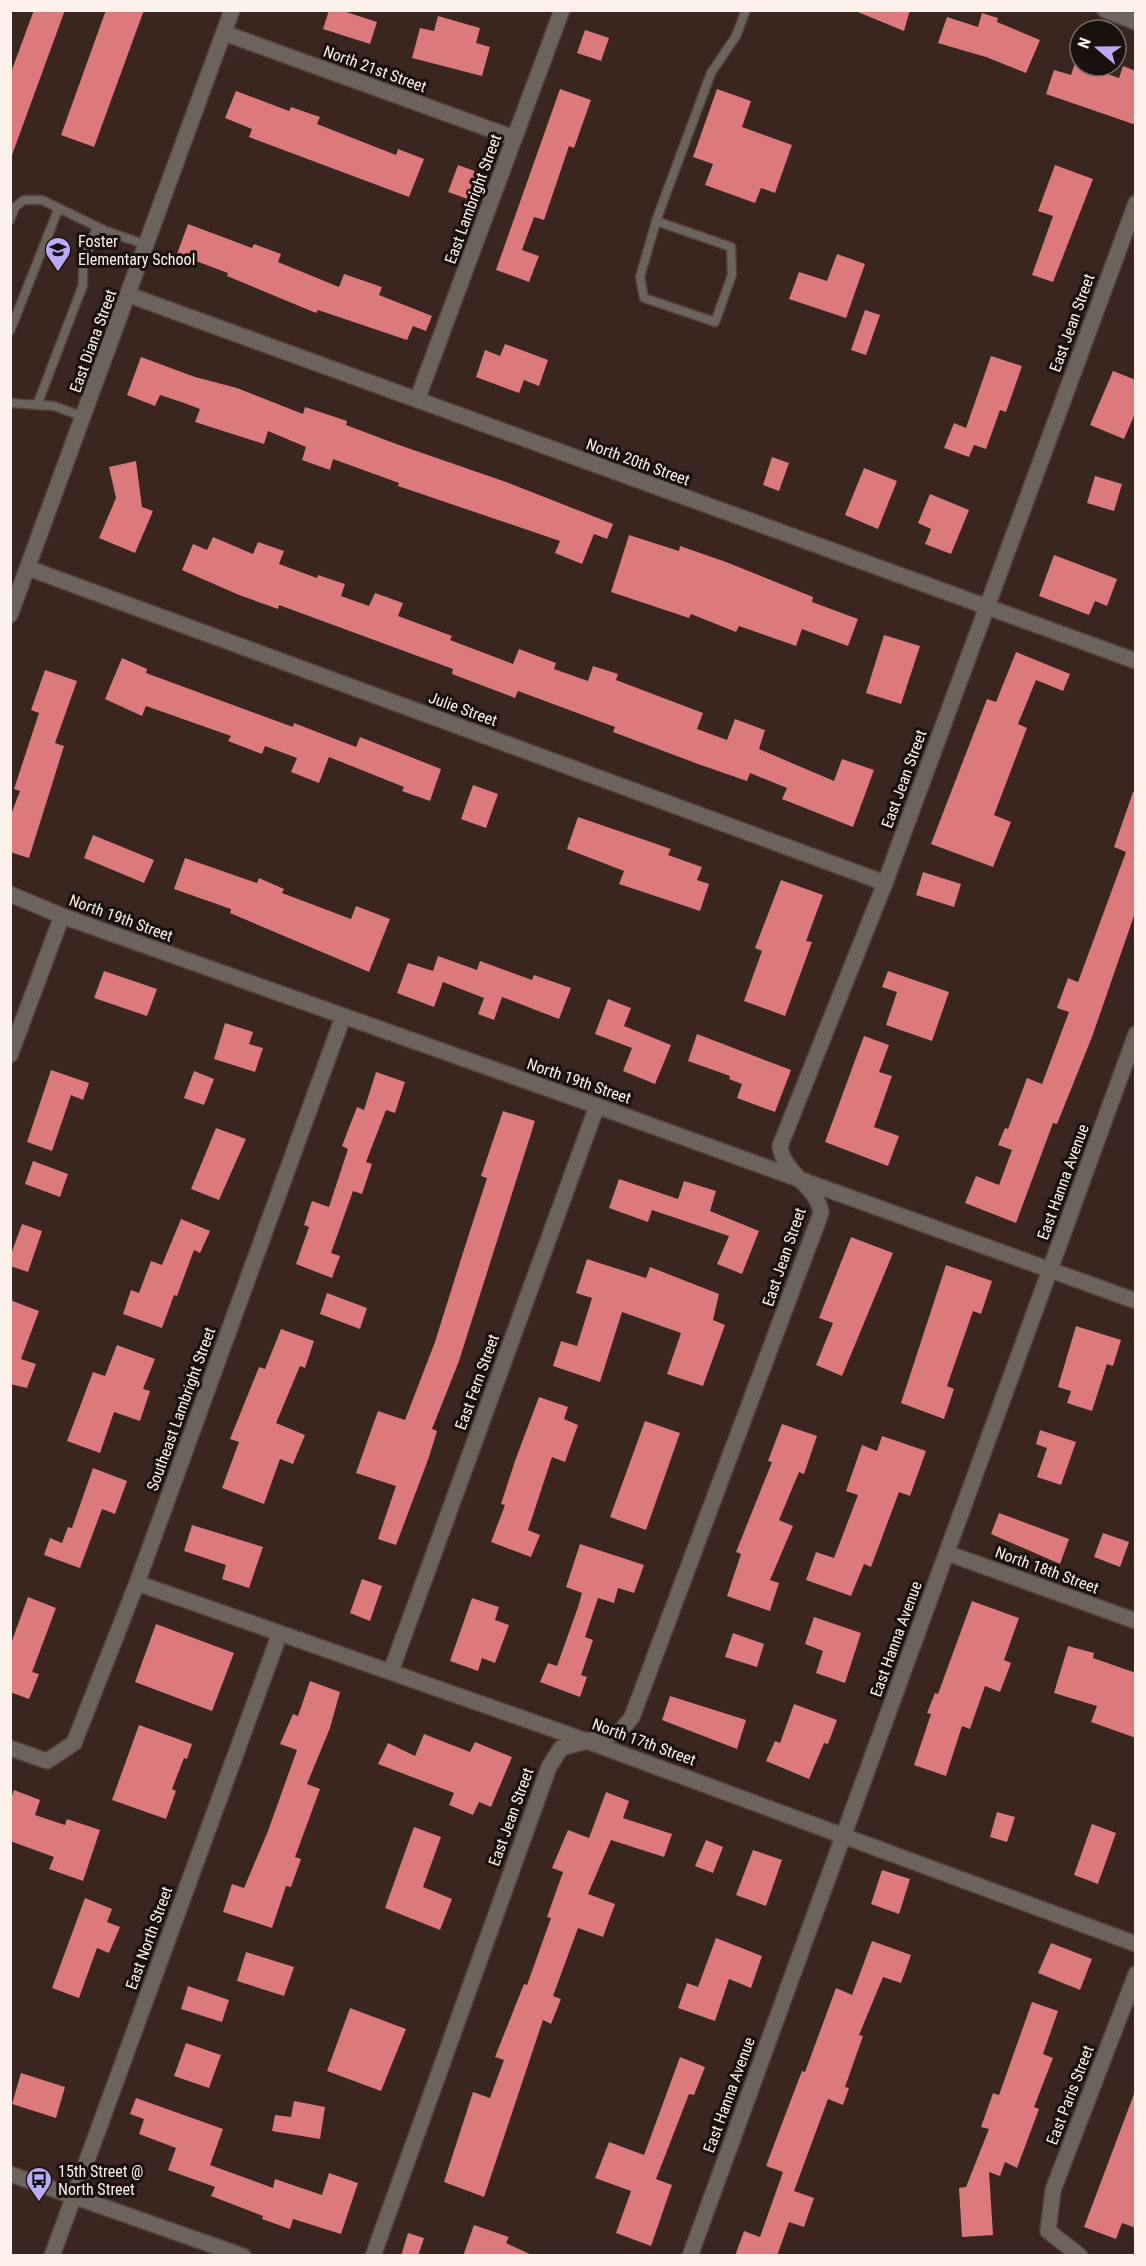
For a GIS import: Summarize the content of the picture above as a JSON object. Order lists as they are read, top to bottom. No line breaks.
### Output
{"streets":{"street":["North 21st Street","East Lambright Street","East Jean Street","East Diana Street","North 20th Street","Julie Street","North 19th Street","East Hanna Avenue","East Fern Street","Southeast Lambright Street","North 18th Street","North 17th Street","East North Street","East Paris Street"]},"crossings":[["North 21st Street","East Lambright Street"],["North 21st Street","East Diana Street"],["East Lambright Street","North 20th Street"],["East Jean Street","North 20th Street"],["East Jean Street","Julie Street"],["East Jean Street","North 19th Street"],["East Jean Street","North 17th Street"],["East Diana Street","North 20th Street"],["East Diana Street","Julie Street"],["North 19th Street","East Hanna Avenue"],["North 19th Street","East Fern Street"],["North 19th Street","Southeast Lambright Street"],["East Hanna Avenue","North 18th Street"],["East Hanna Avenue","North 17th Street"],["East Fern Street","North 17th Street"],["Southeast Lambright Street","North 17th Street"],["North 17th Street","East North Street"]],"places":{"school or university":["Foster Elementary School"],"bus stop":["15th Street @ North Street"]},"north":"left"}
